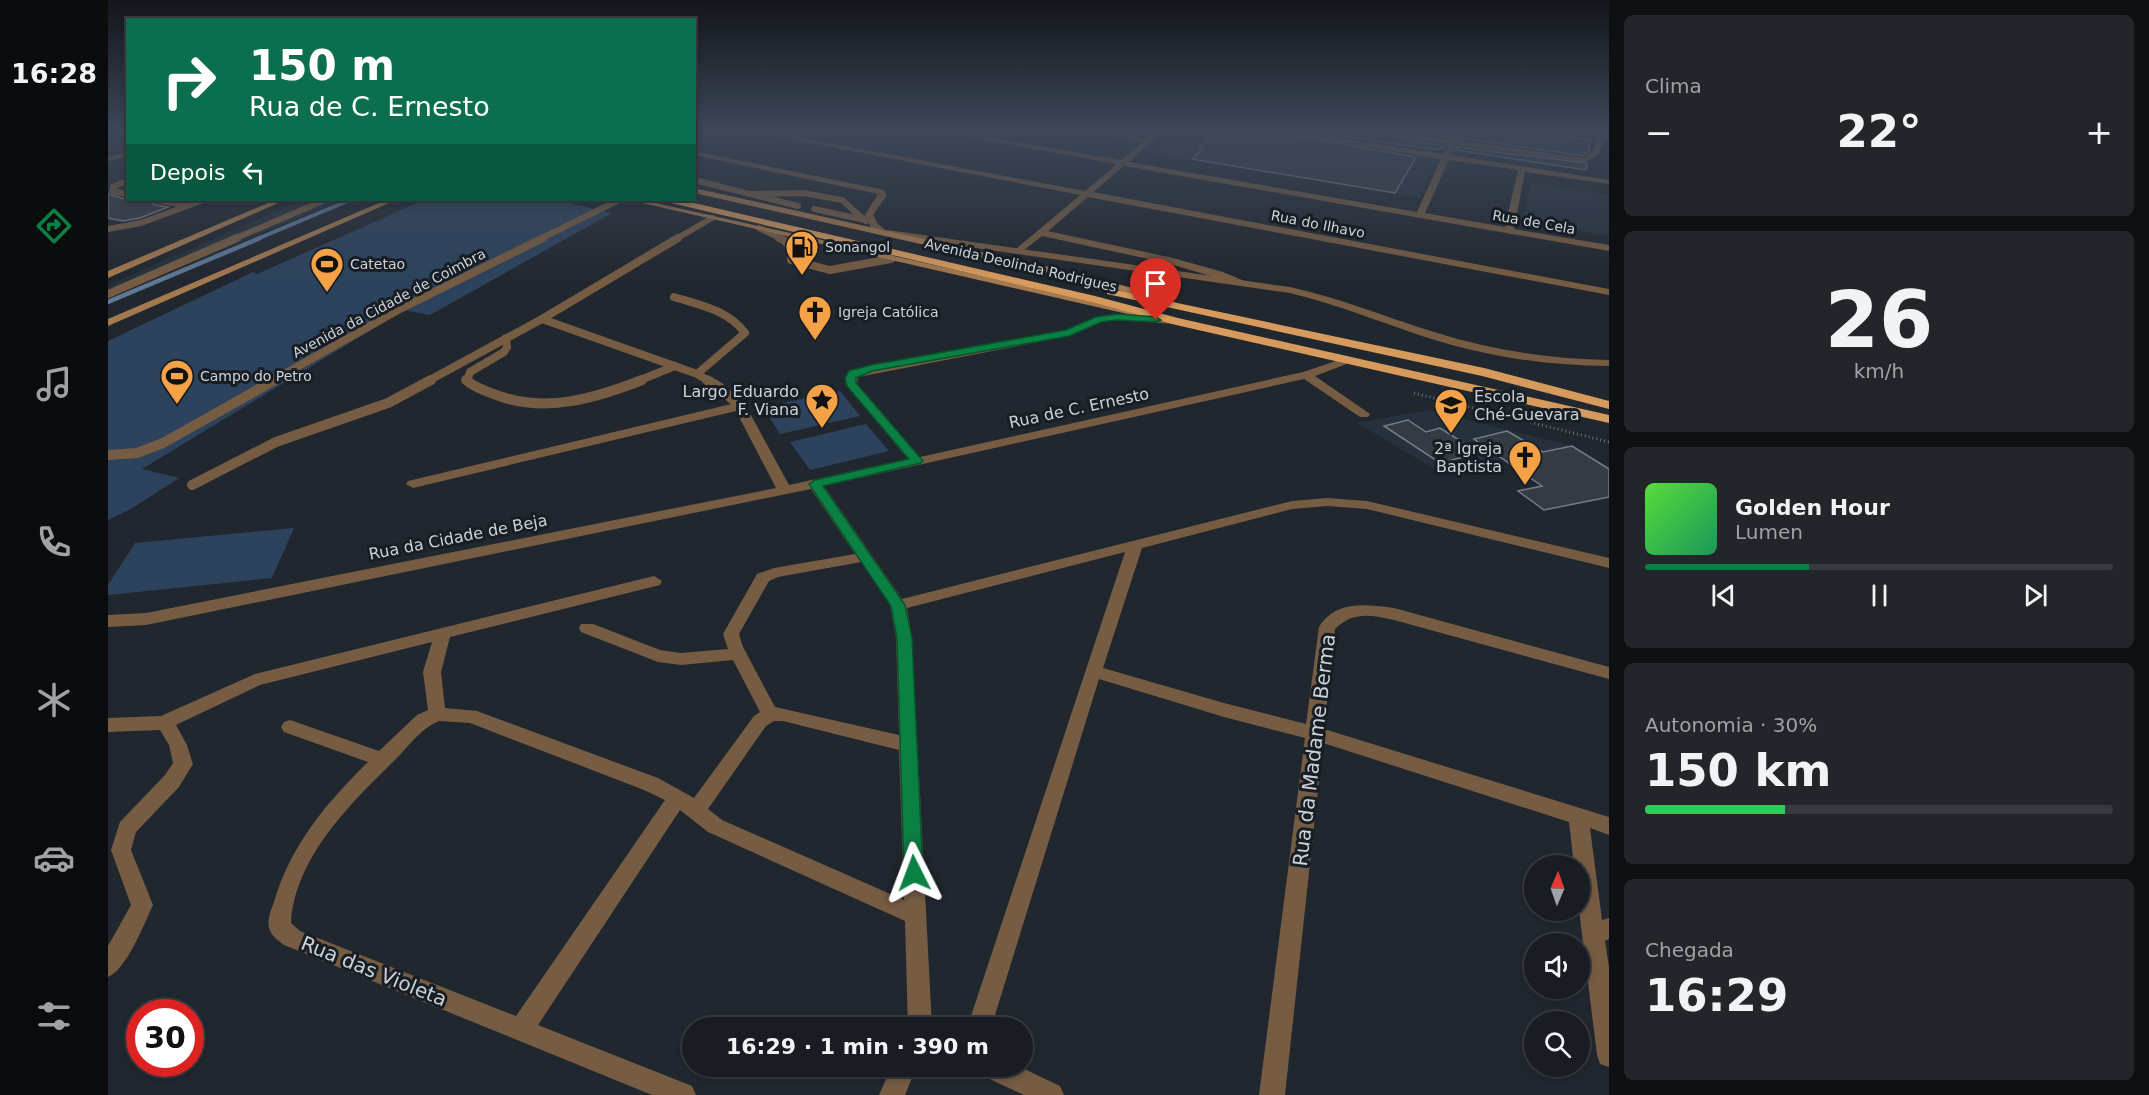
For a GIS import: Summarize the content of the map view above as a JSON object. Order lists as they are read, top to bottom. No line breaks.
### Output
{"streets":{"highway":["Avenida Deolinda Rodrigues"],"street":["Rua de Cela","Rua do Ilhavo","Rua de C. Ernesto","Rua da Cidade de Beja","Rua da Madame Berma","Rua das Violeta"],"lane":["Avenida da Cidade de Coimbra"]},"crossings":[["Avenida Deolinda Rodrigues","Rua de C. Ernesto"],["Rua de C. Ernesto","Rua da Cidade de Beja"]],"places":{"fuel station":["Sonangol"],"sports":["Catetao","Campo do Petro"],"church":["Igreja Católica","2ª Igreja Baptista"],"place":["Largo Eduardo F. Viana"],"school or university":["Escola Ché-Guevara"]},"north":"top","page":{"tabs":"16:28","tile":["Clima",["26","km/h"],["Autonomia · 30%","150 km"],["Chegada","16:29"]],"turn":["150 m","Rua de C. Ernesto"],"heat":["−","22°","+"],"then":"Depois","song":["Golden Hour","Lumen"],"limit":"30","trip":"16:29 · 1 min · 390 m"}}
